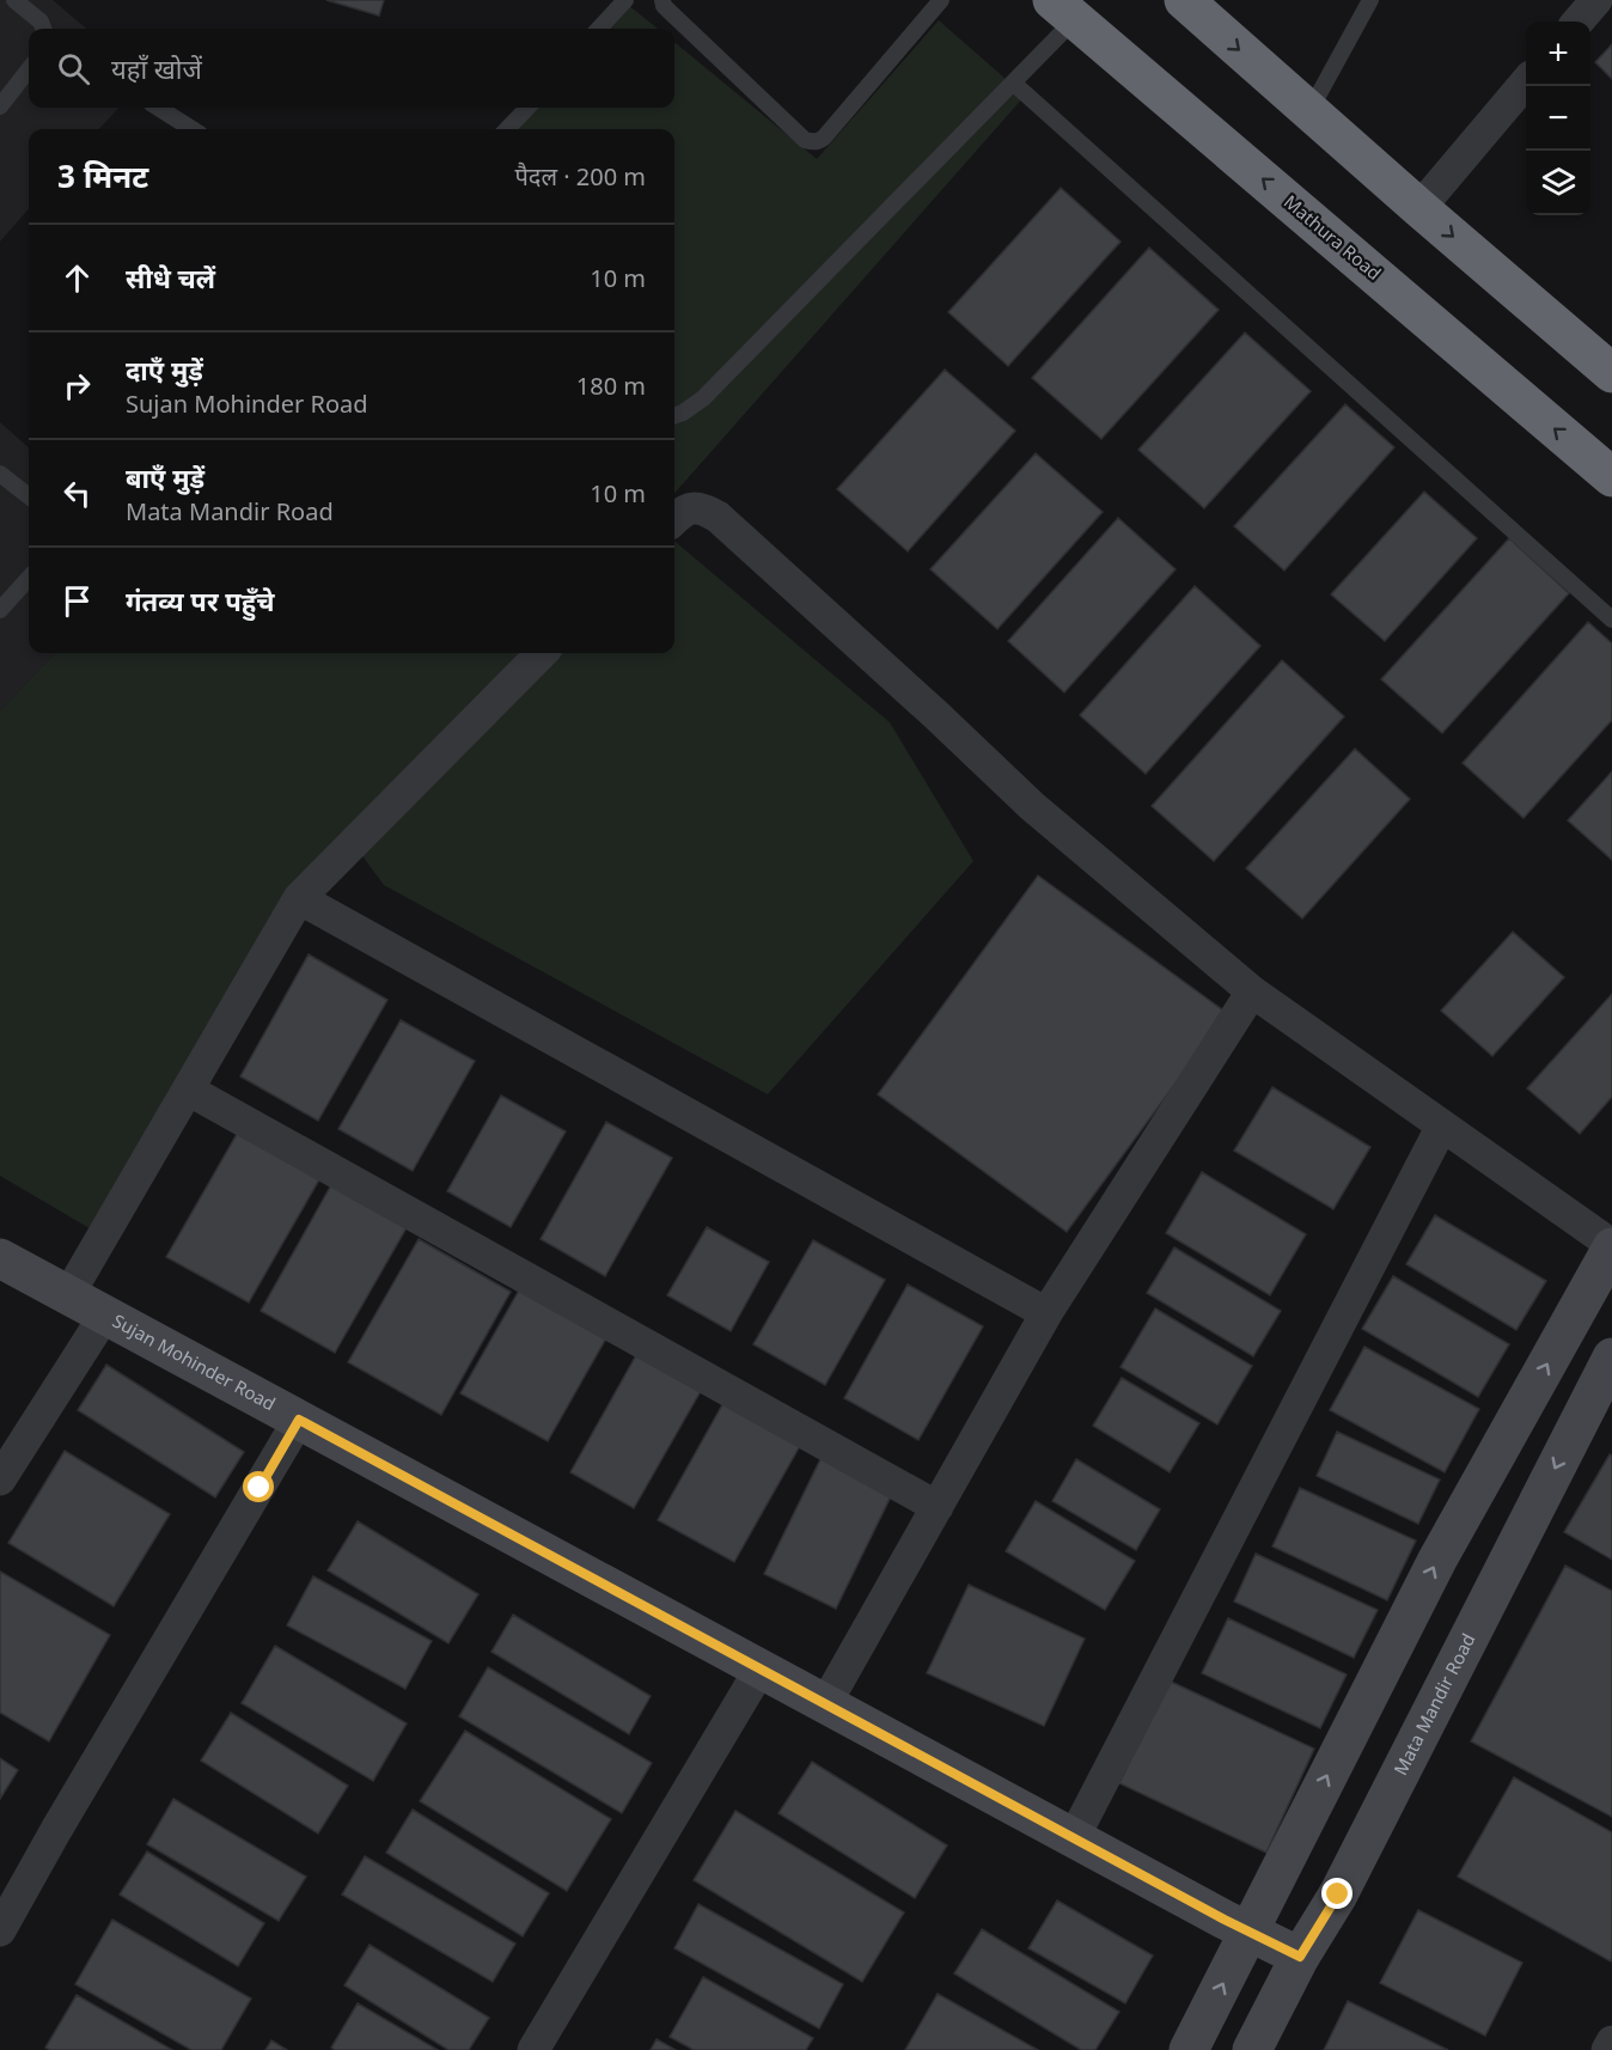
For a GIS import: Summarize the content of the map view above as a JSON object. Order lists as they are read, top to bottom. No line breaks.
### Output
{"streets":{"highway":["Mathura Road"],"street":["Sujan Mohinder Road","Mata Mandir Road"]},"crossings":[["Sujan Mohinder Road","Mata Mandir Road"]],"page":{"map_buttons":["+","−"],"search":"यहाँ खोजें","heading":["3 मिनट","पैदल · 200 m"],"list":[["सीधे चलें","10 m"],["दाएँ मुड़ें","Sujan Mohinder Road","180 m"],["बाएँ मुड़ें","Mata Mandir Road","10 m"],"गंतव्य पर पहुँचे"]}}
